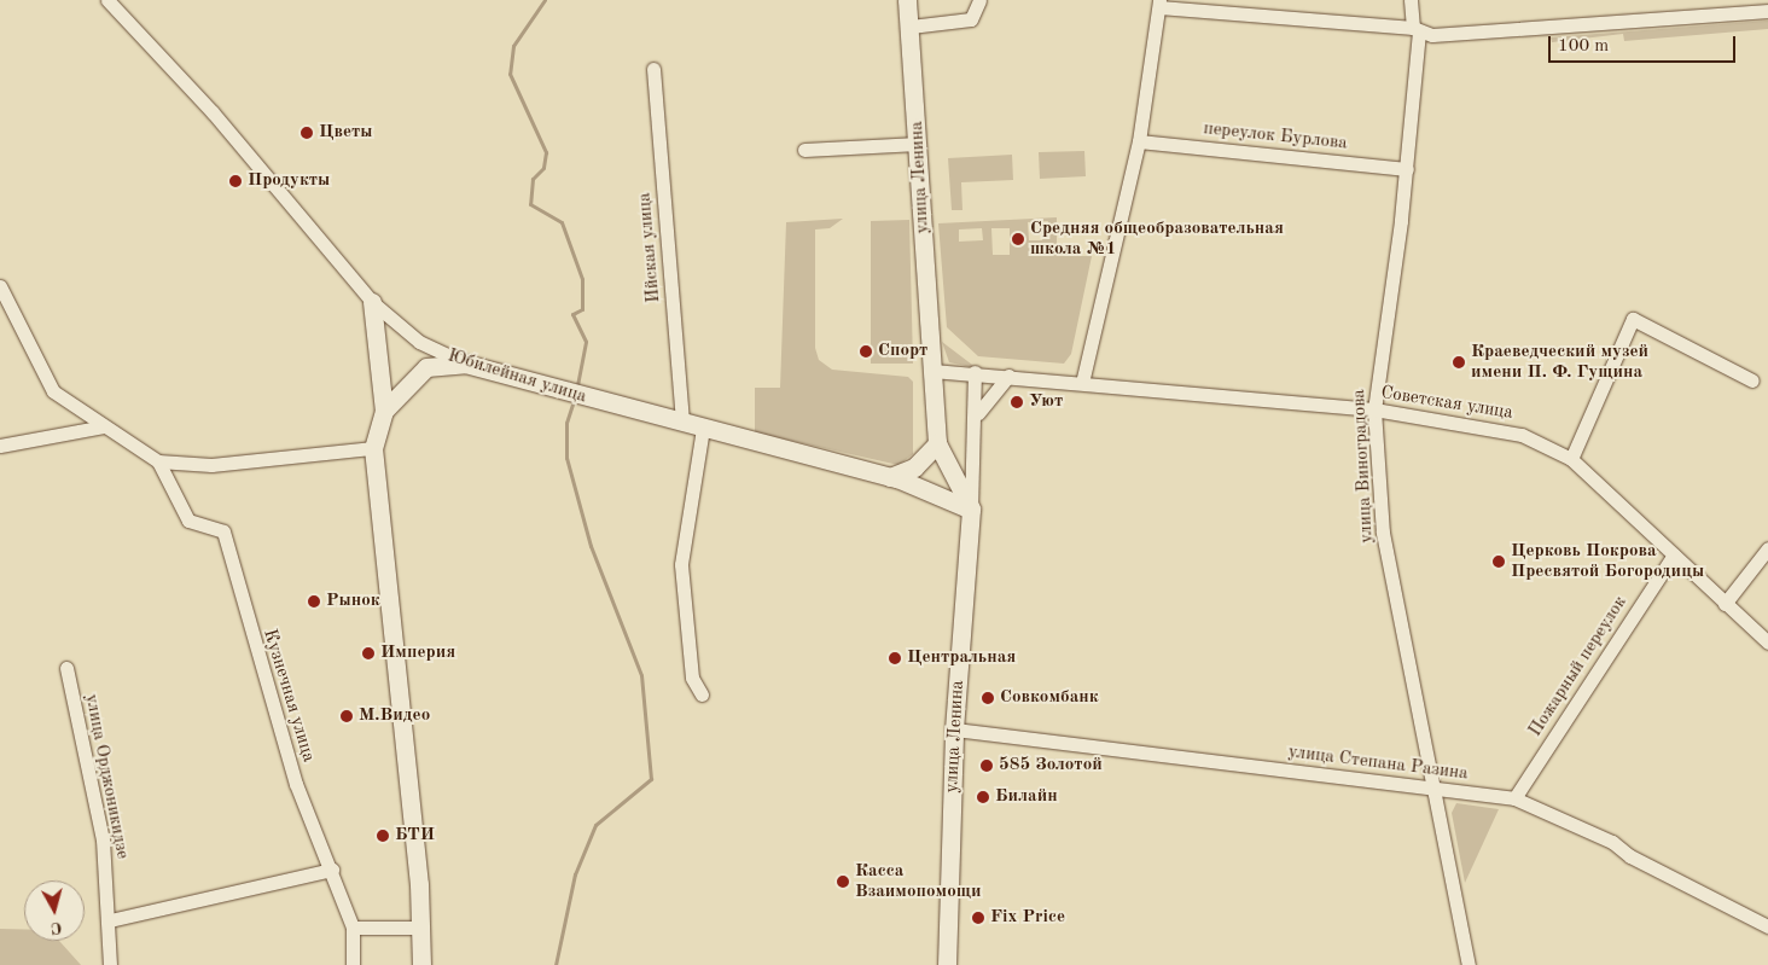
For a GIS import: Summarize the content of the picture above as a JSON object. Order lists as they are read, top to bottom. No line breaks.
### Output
{"streets":{"street":["переулок Бурлова","улица Ленина","Ийская улица","Юбилейная улица","Советская улица","улица Виноградова","Пожарный переулок","Кузнечная улица","улица Степана Разина","улица Орджоникидзе"]},"crossings":[["переулок Бурлова","улица Виноградова"],["улица Ленина","Юбилейная улица"],["улица Ленина","Советская улица"],["улица Ленина","улица Степана Разина"],["Ийская улица","Юбилейная улица"],["Советская улица","улица Виноградова"],["Советская улица","Пожарный переулок"],["улица Виноградова","улица Степана Разина"],["Пожарный переулок","улица Степана Разина"]],"places":["Цветы","Продукты","Средняя общеобразовательная школа №1","Спорт","Краеведческий музей имени П. Ф. Гущина","Уют","Церковь Покрова Пресвятой Богородицы","Рынок","Империя","Центральная","Совкомбанк","М.Видео","585 Золотой","Билайн","БТИ","Касса Взаимопомощи","Fix Price"],"scale_bar":"100 m","north":"bottom"}
